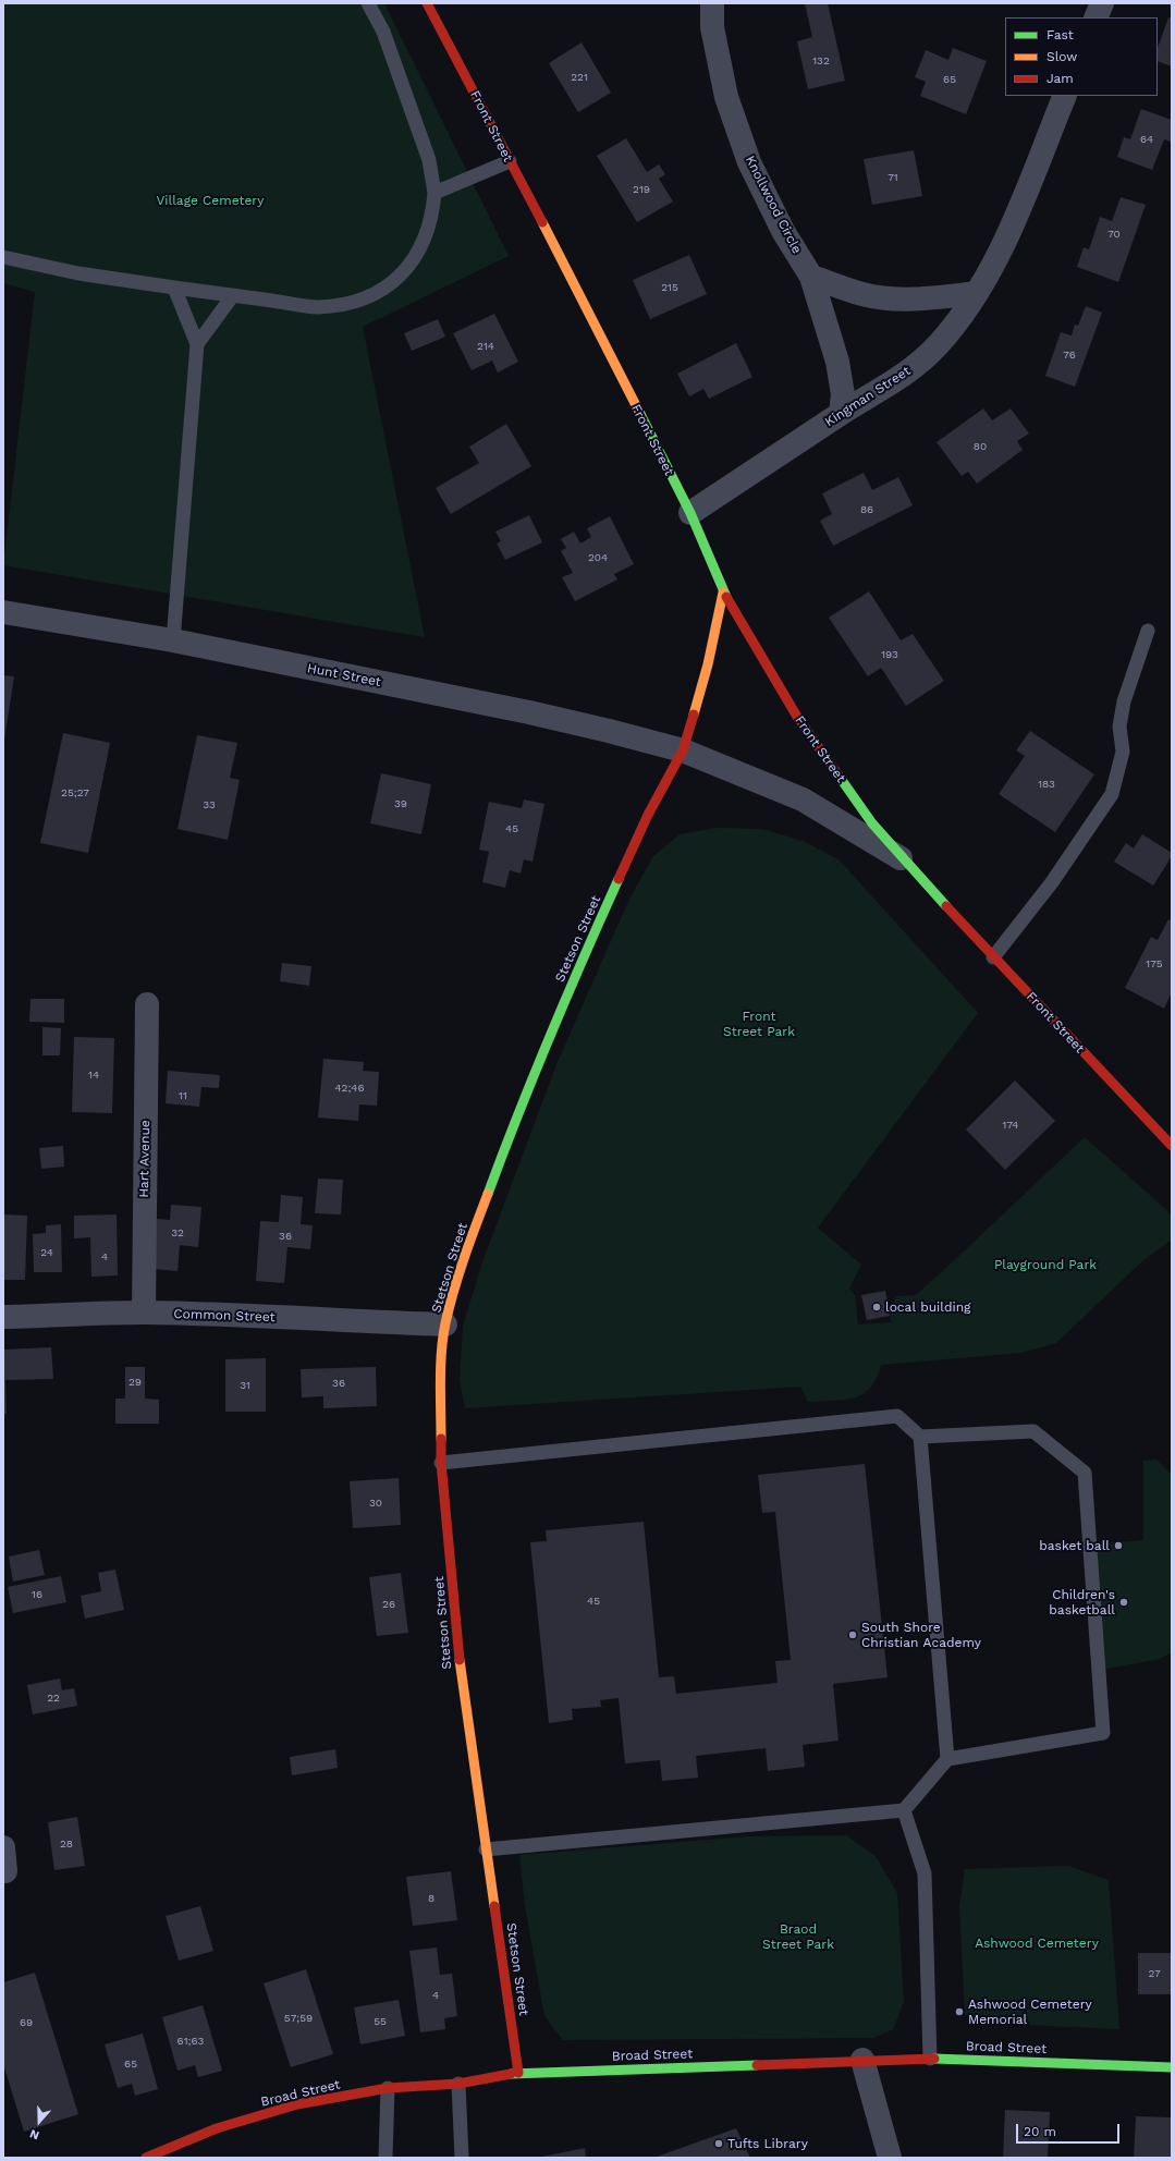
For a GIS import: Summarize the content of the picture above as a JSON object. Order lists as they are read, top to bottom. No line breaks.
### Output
{"streets":{"street":["Front Street","Knollwood Circle","Kingman Street","Hunt Street","Stetson Street","Hart Avenue","Common Street","Broad Street"]},"crossings":[["Front Street","Kingman Street"],["Front Street","Hunt Street"],["Front Street","Stetson Street"],["Knollwood Circle","Kingman Street"],["Hunt Street","Stetson Street"],["Stetson Street","Common Street"],["Stetson Street","Broad Street"],["Hart Avenue","Common Street"]],"parks":["Village Cemetery","Front Street Park","Playground Park","Braod Street Park","Ashwood Cemetery"],"places":["local building","basket ball","Children's basketball","South Shore Christian Academy","Ashwood Cemetery Memorial","Tufts Library"],"house_numbers":["132","221","65","64","71","219","70","215","214","76","80","86","204","193","183","25;27","39","33","45","175","14","42;46","11","174","32","36","24","4","29","36","31","30","16","45","26","22","28","8","27","4","57;59","55","69","61;63","65"],"legend":["Fast","Slow","Jam"],"scale_bar":"20 m","north":"bottom"}
